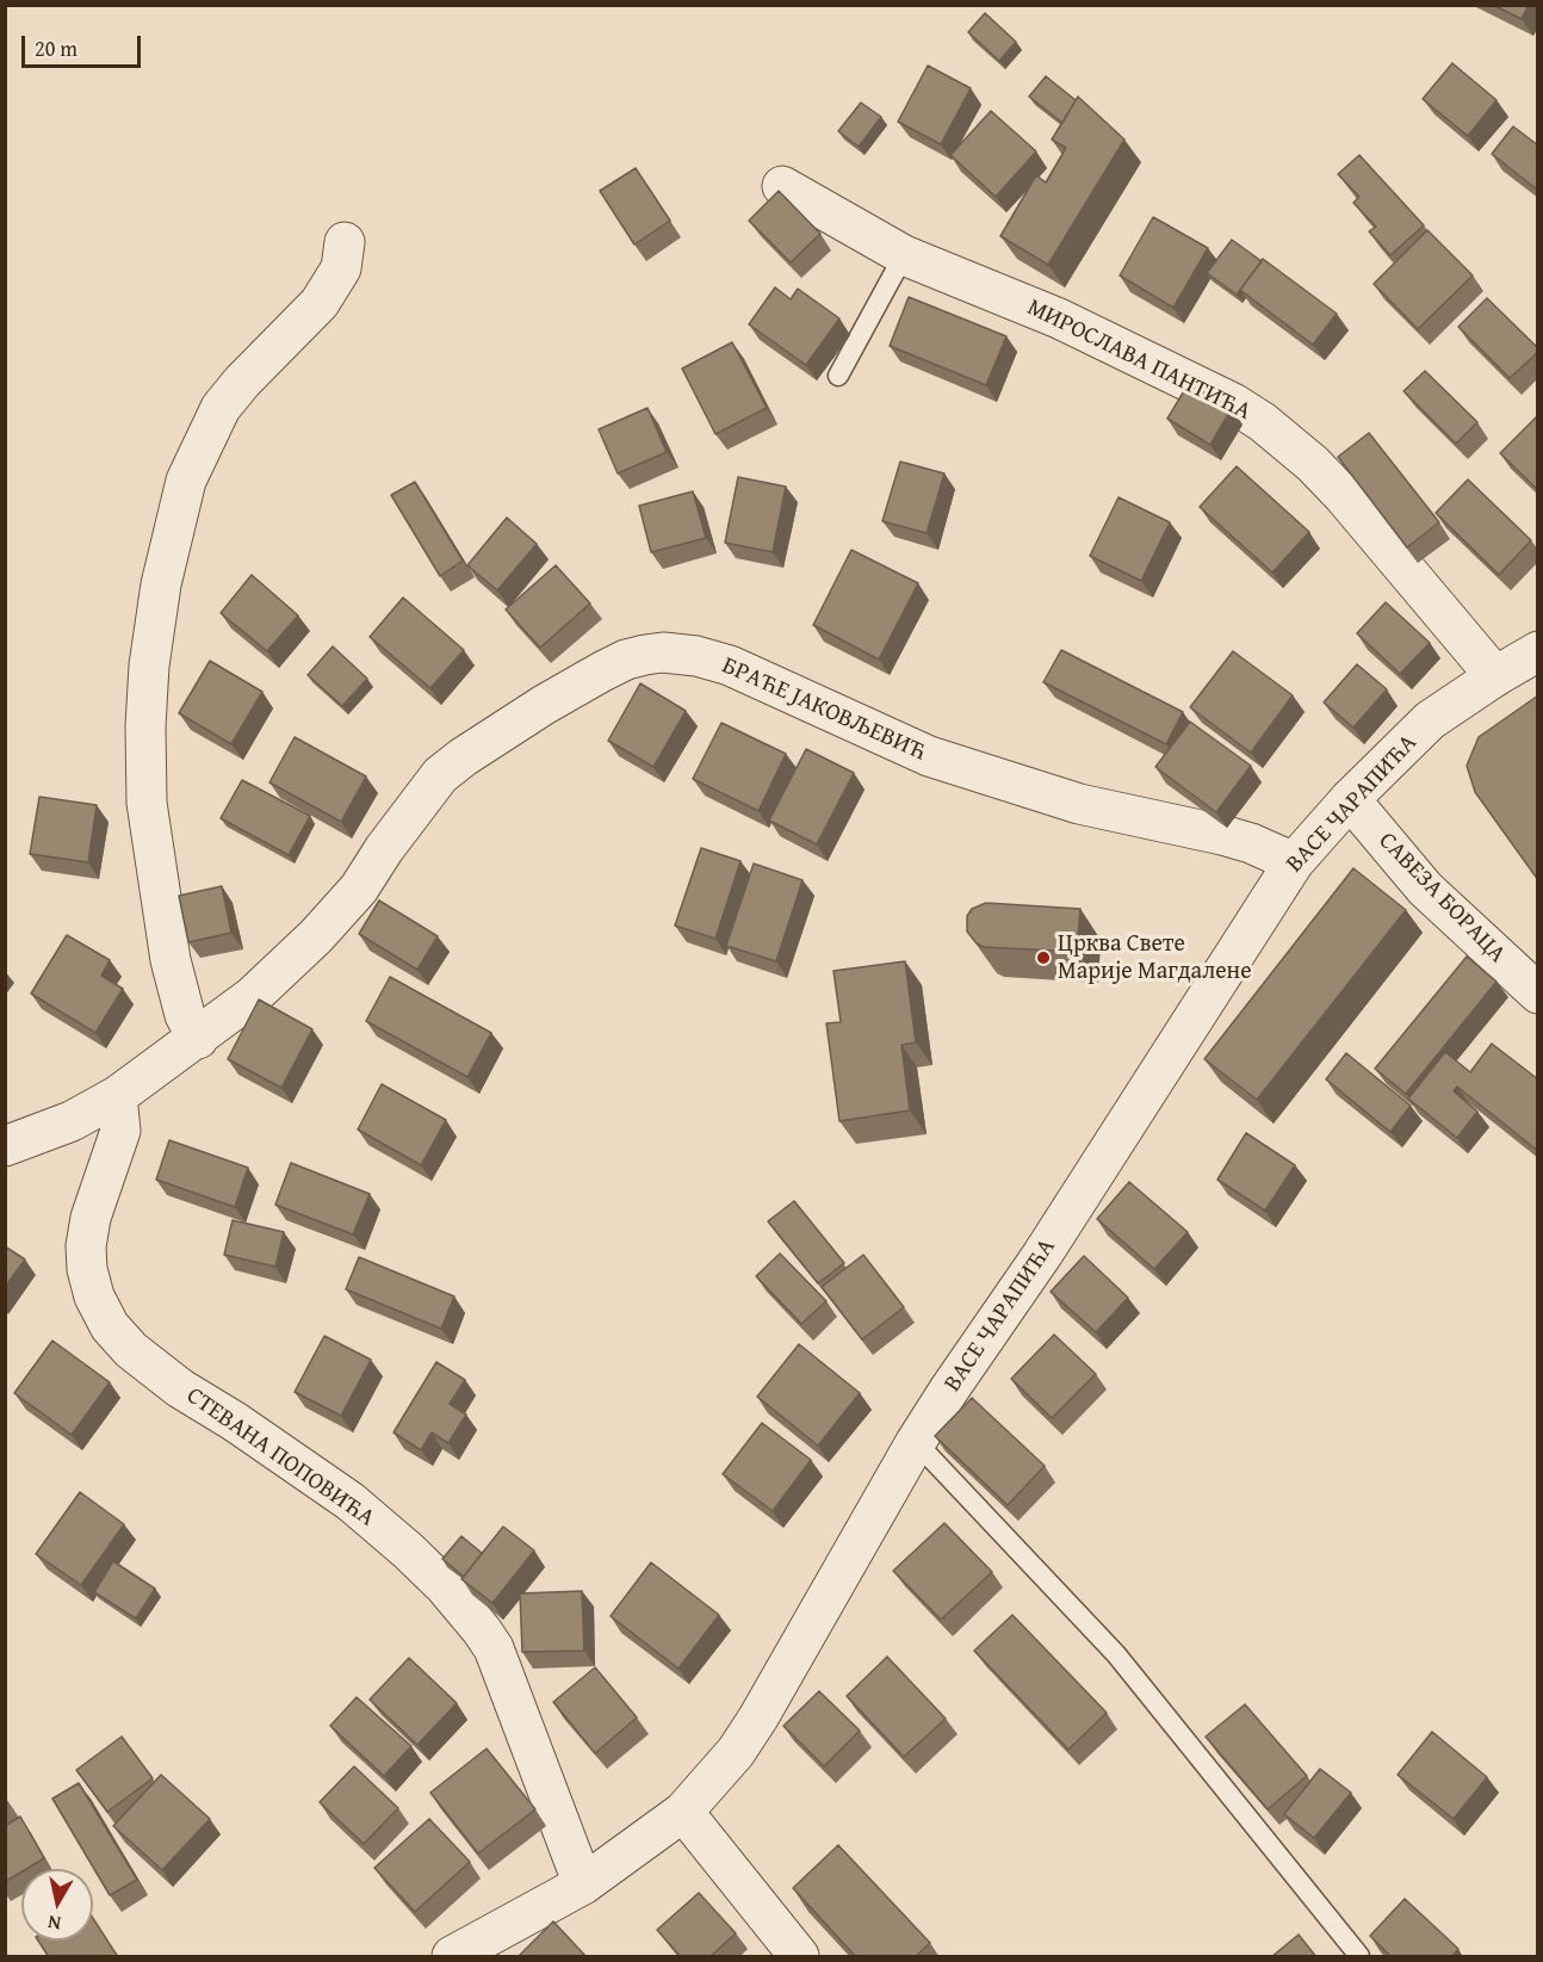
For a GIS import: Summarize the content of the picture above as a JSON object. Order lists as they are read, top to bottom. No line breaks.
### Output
{"streets":{"street":["МИРОСЛАВА ПАНТИЋА","БРАЋЕ ЈАКОВЉЕВИЋ","ВАСЕ ЧАРАПИЋА","САВЕЗА БОРАЦА","СТЕВАНА ПОПОВИЋА"]},"crossings":[["МИРОСЛАВА ПАНТИЋА","ВАСЕ ЧАРАПИЋА"],["БРАЋЕ ЈАКОВЉЕВИЋ","ВАСЕ ЧАРАПИЋА"],["БРАЋЕ ЈАКОВЉЕВИЋ","СТЕВАНА ПОПОВИЋА"],["ВАСЕ ЧАРАПИЋА","САВЕЗА БОРАЦА"],["ВАСЕ ЧАРАПИЋА","СТЕВАНА ПОПОВИЋА"]],"places":["Црква Свете Марије Магдалене"],"scale_bar":"20 m","north":"bottom"}
